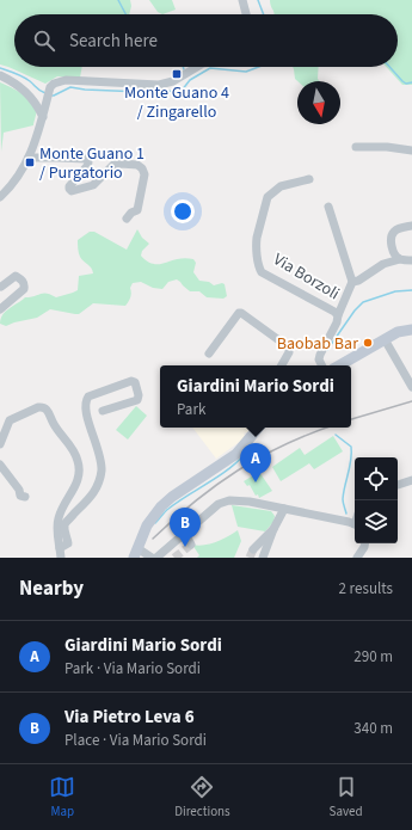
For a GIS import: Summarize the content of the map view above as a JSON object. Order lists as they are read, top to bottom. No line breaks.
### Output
{"streets":{"street":["Via Borzoli"]},"places":{"transit":["Monte Guano 4 / Zingarello","Monte Guano 1 / Purgatorio"],"other":["Baobab Bar"]},"north":"bottom","page":{"search":"Search here","popup":["Giardini Mario Sordi","Park"],"pins":["A","B"],"heading":["Nearby","2 results"],"list":[{"mark":"A","name":"Giardini Mario Sordi","note":"Park · Via Mario Sordi","value":"290 m"},{"mark":"B","name":"Via Pietro Leva 6","note":"Place · Via Mario Sordi","value":"340 m"}],"nav":["Map","Directions","Saved"]}}
